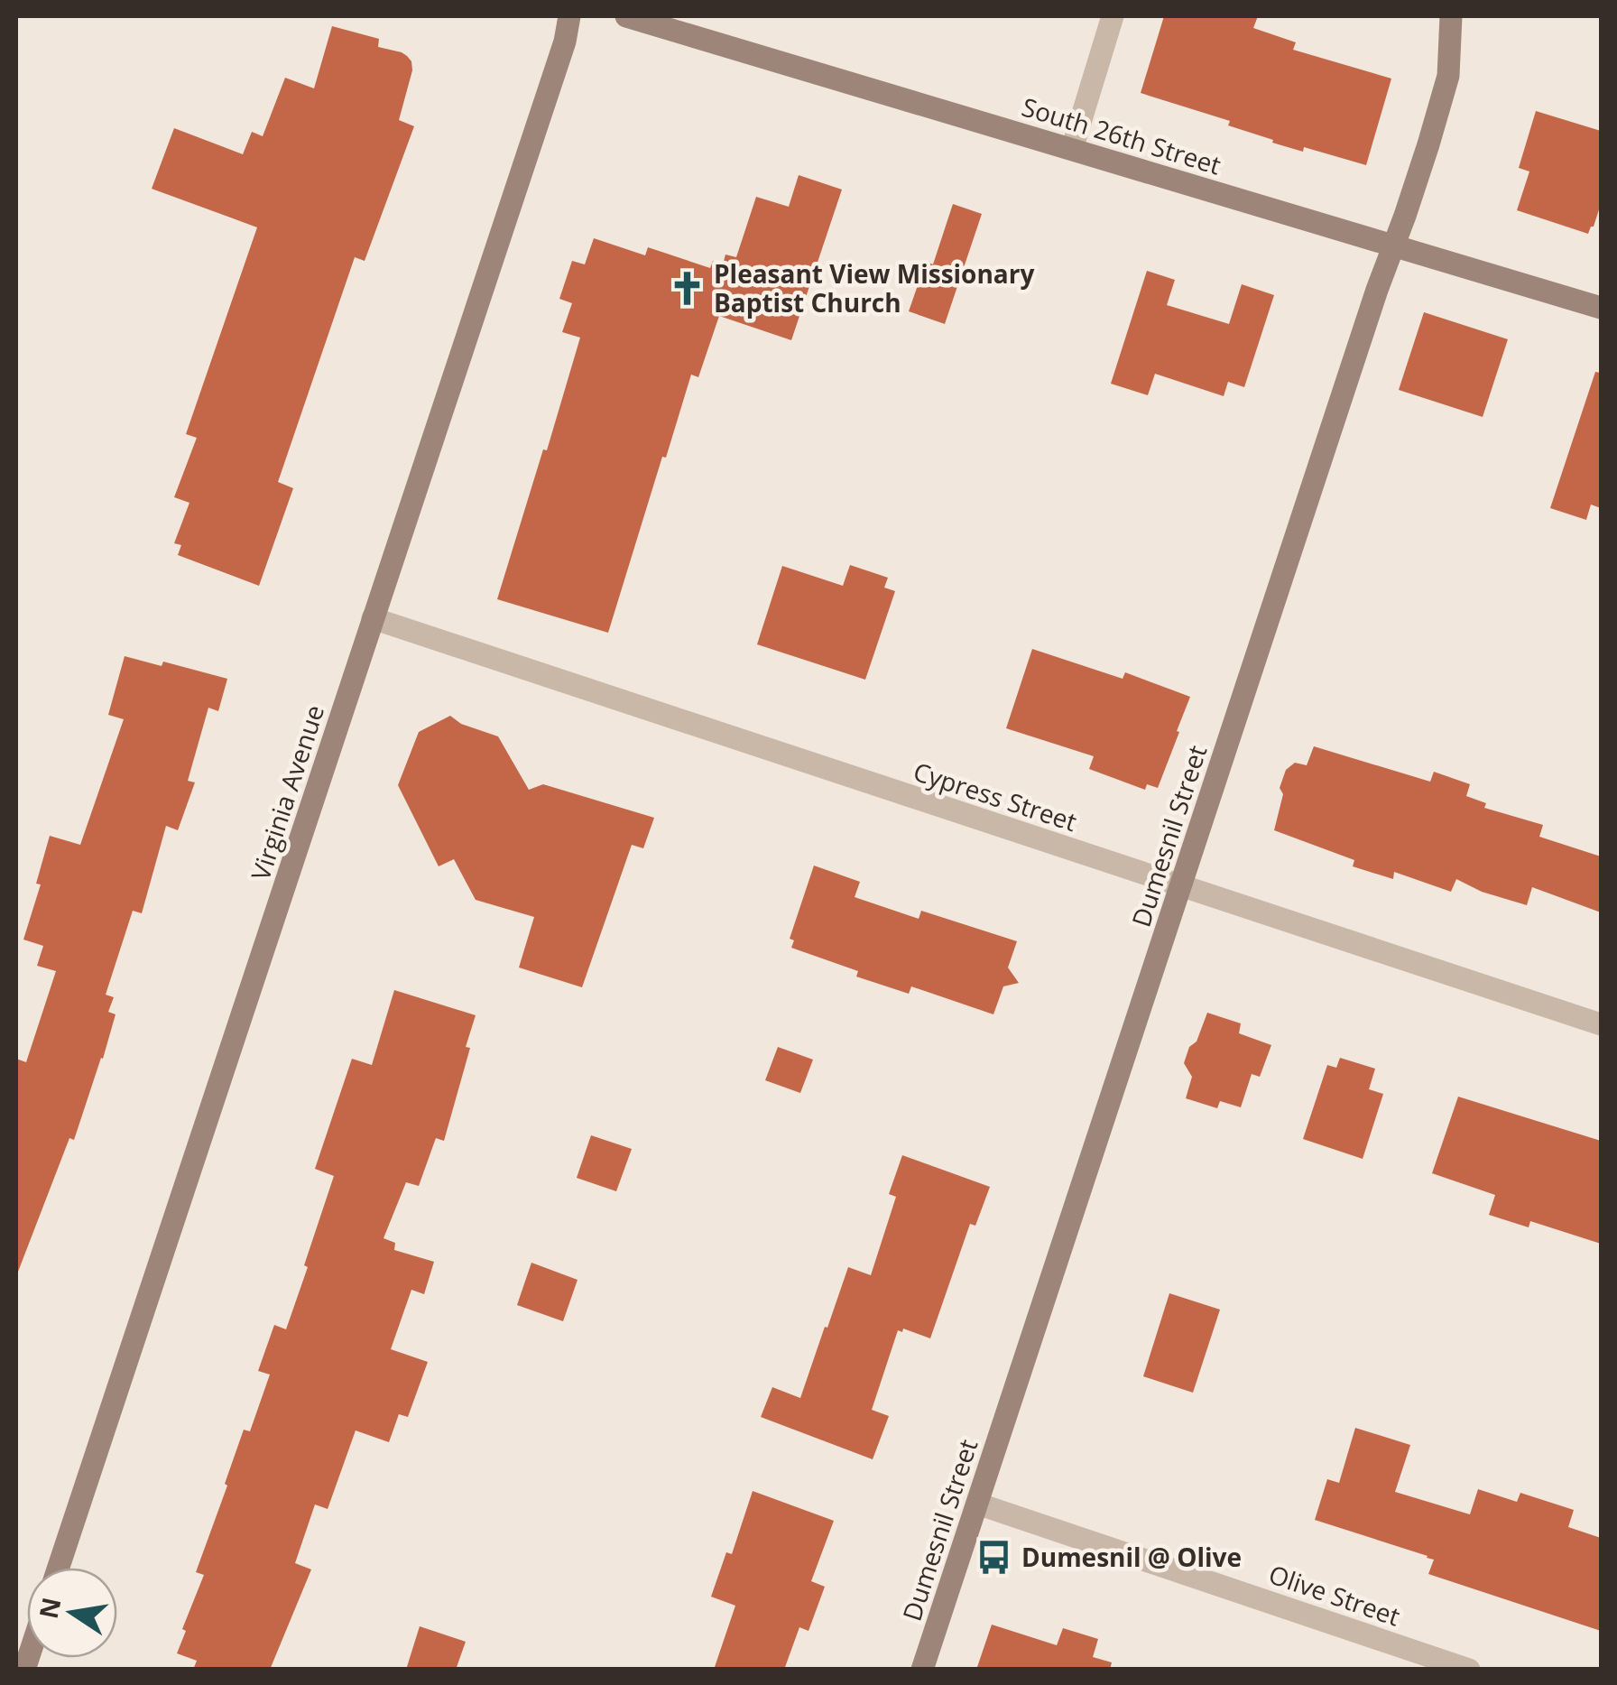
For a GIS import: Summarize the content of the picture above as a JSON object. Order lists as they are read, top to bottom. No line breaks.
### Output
{"streets":{"main road":["South 26th Street","Virginia Avenue","Dumesnil Street"],"street":["Cypress Street","Olive Street"]},"crossings":[["South 26th Street","Dumesnil Street"],["Virginia Avenue","Cypress Street"],["Cypress Street","Dumesnil Street"],["Dumesnil Street","Olive Street"]],"places":{"church":["Pleasant View Missionary Baptist Church"],"bus stop":["Dumesnil @ Olive"]},"north":"left"}
